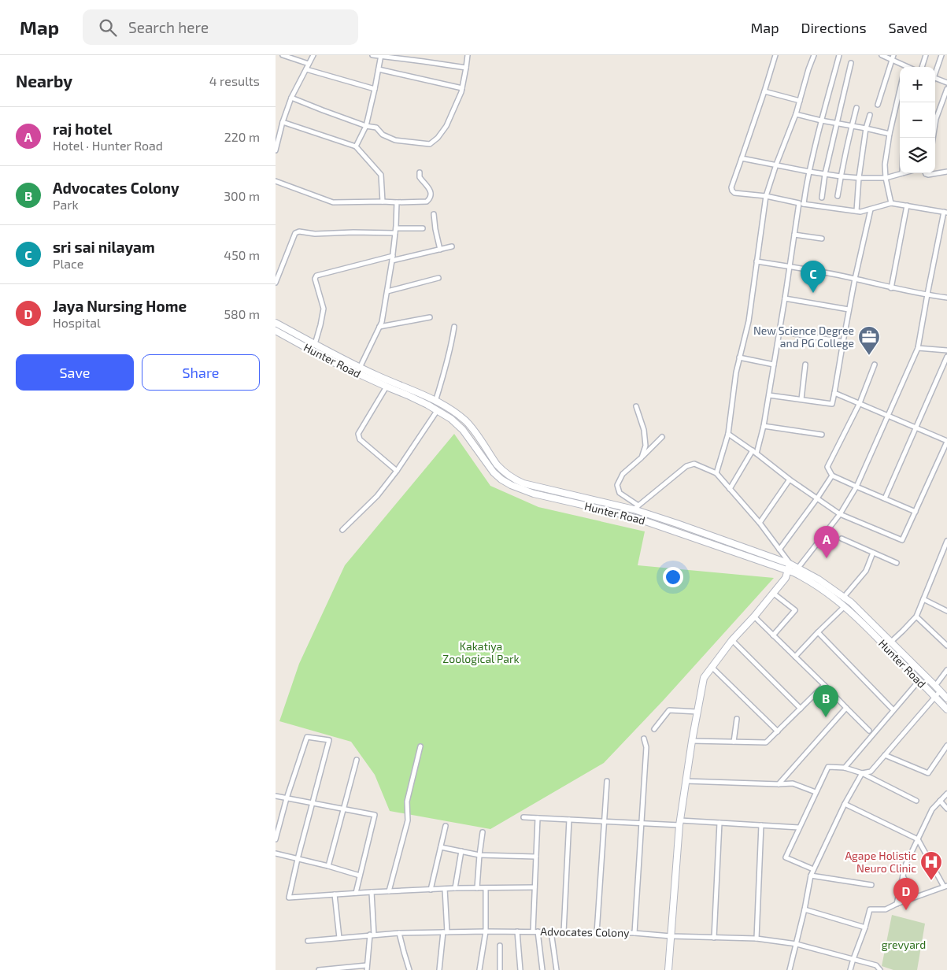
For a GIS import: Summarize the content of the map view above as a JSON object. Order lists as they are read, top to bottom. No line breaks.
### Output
{"streets":{"main road":["Hunter Road"],"street":["Advocates Colony"]},"parks":["Kakatiya Zoological Park","grevyard"],"places":{"office":["New Science Degree and PG College"],"hospital":["Agape Holistic Neuro Clinic"]},"page":{"header":"Map","search":"Search here","nav":["Map","Directions","Saved"],"heading":["Nearby","4 results"],"map_buttons":["+","−"],"list":[{"mark":"A","name":"raj hotel","note":"Hotel · Hunter Road","value":"220 m"},{"mark":"B","name":"Advocates Colony","note":"Park","value":"300 m"},{"mark":"C","name":"sri sai nilayam","note":"Place","value":"450 m"},{"mark":"D","name":"Jaya Nursing Home","note":"Hospital","value":"580 m"}],"pins":["C","A","B","D"],"buttons":["Save","Share"]}}
